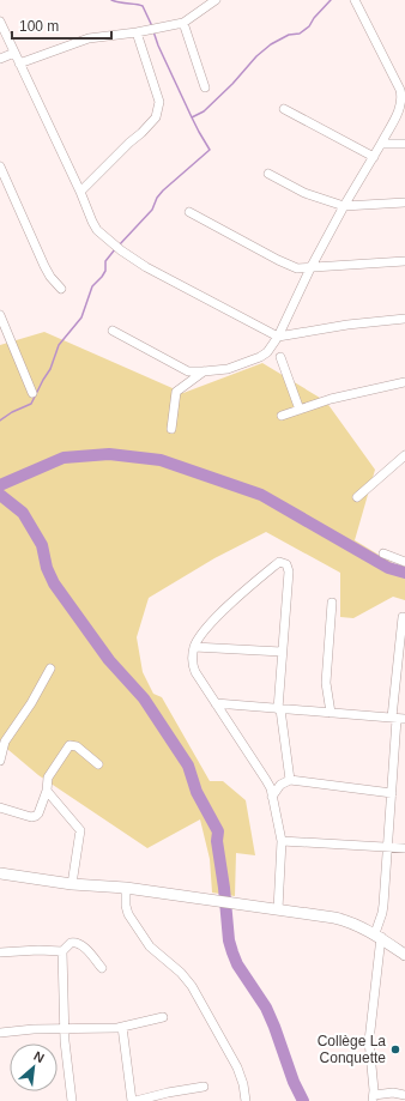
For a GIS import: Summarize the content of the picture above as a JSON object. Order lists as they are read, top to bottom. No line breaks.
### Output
{"places":["Collège La Conquette"],"scale_bar":"100 m","north":"top right"}
